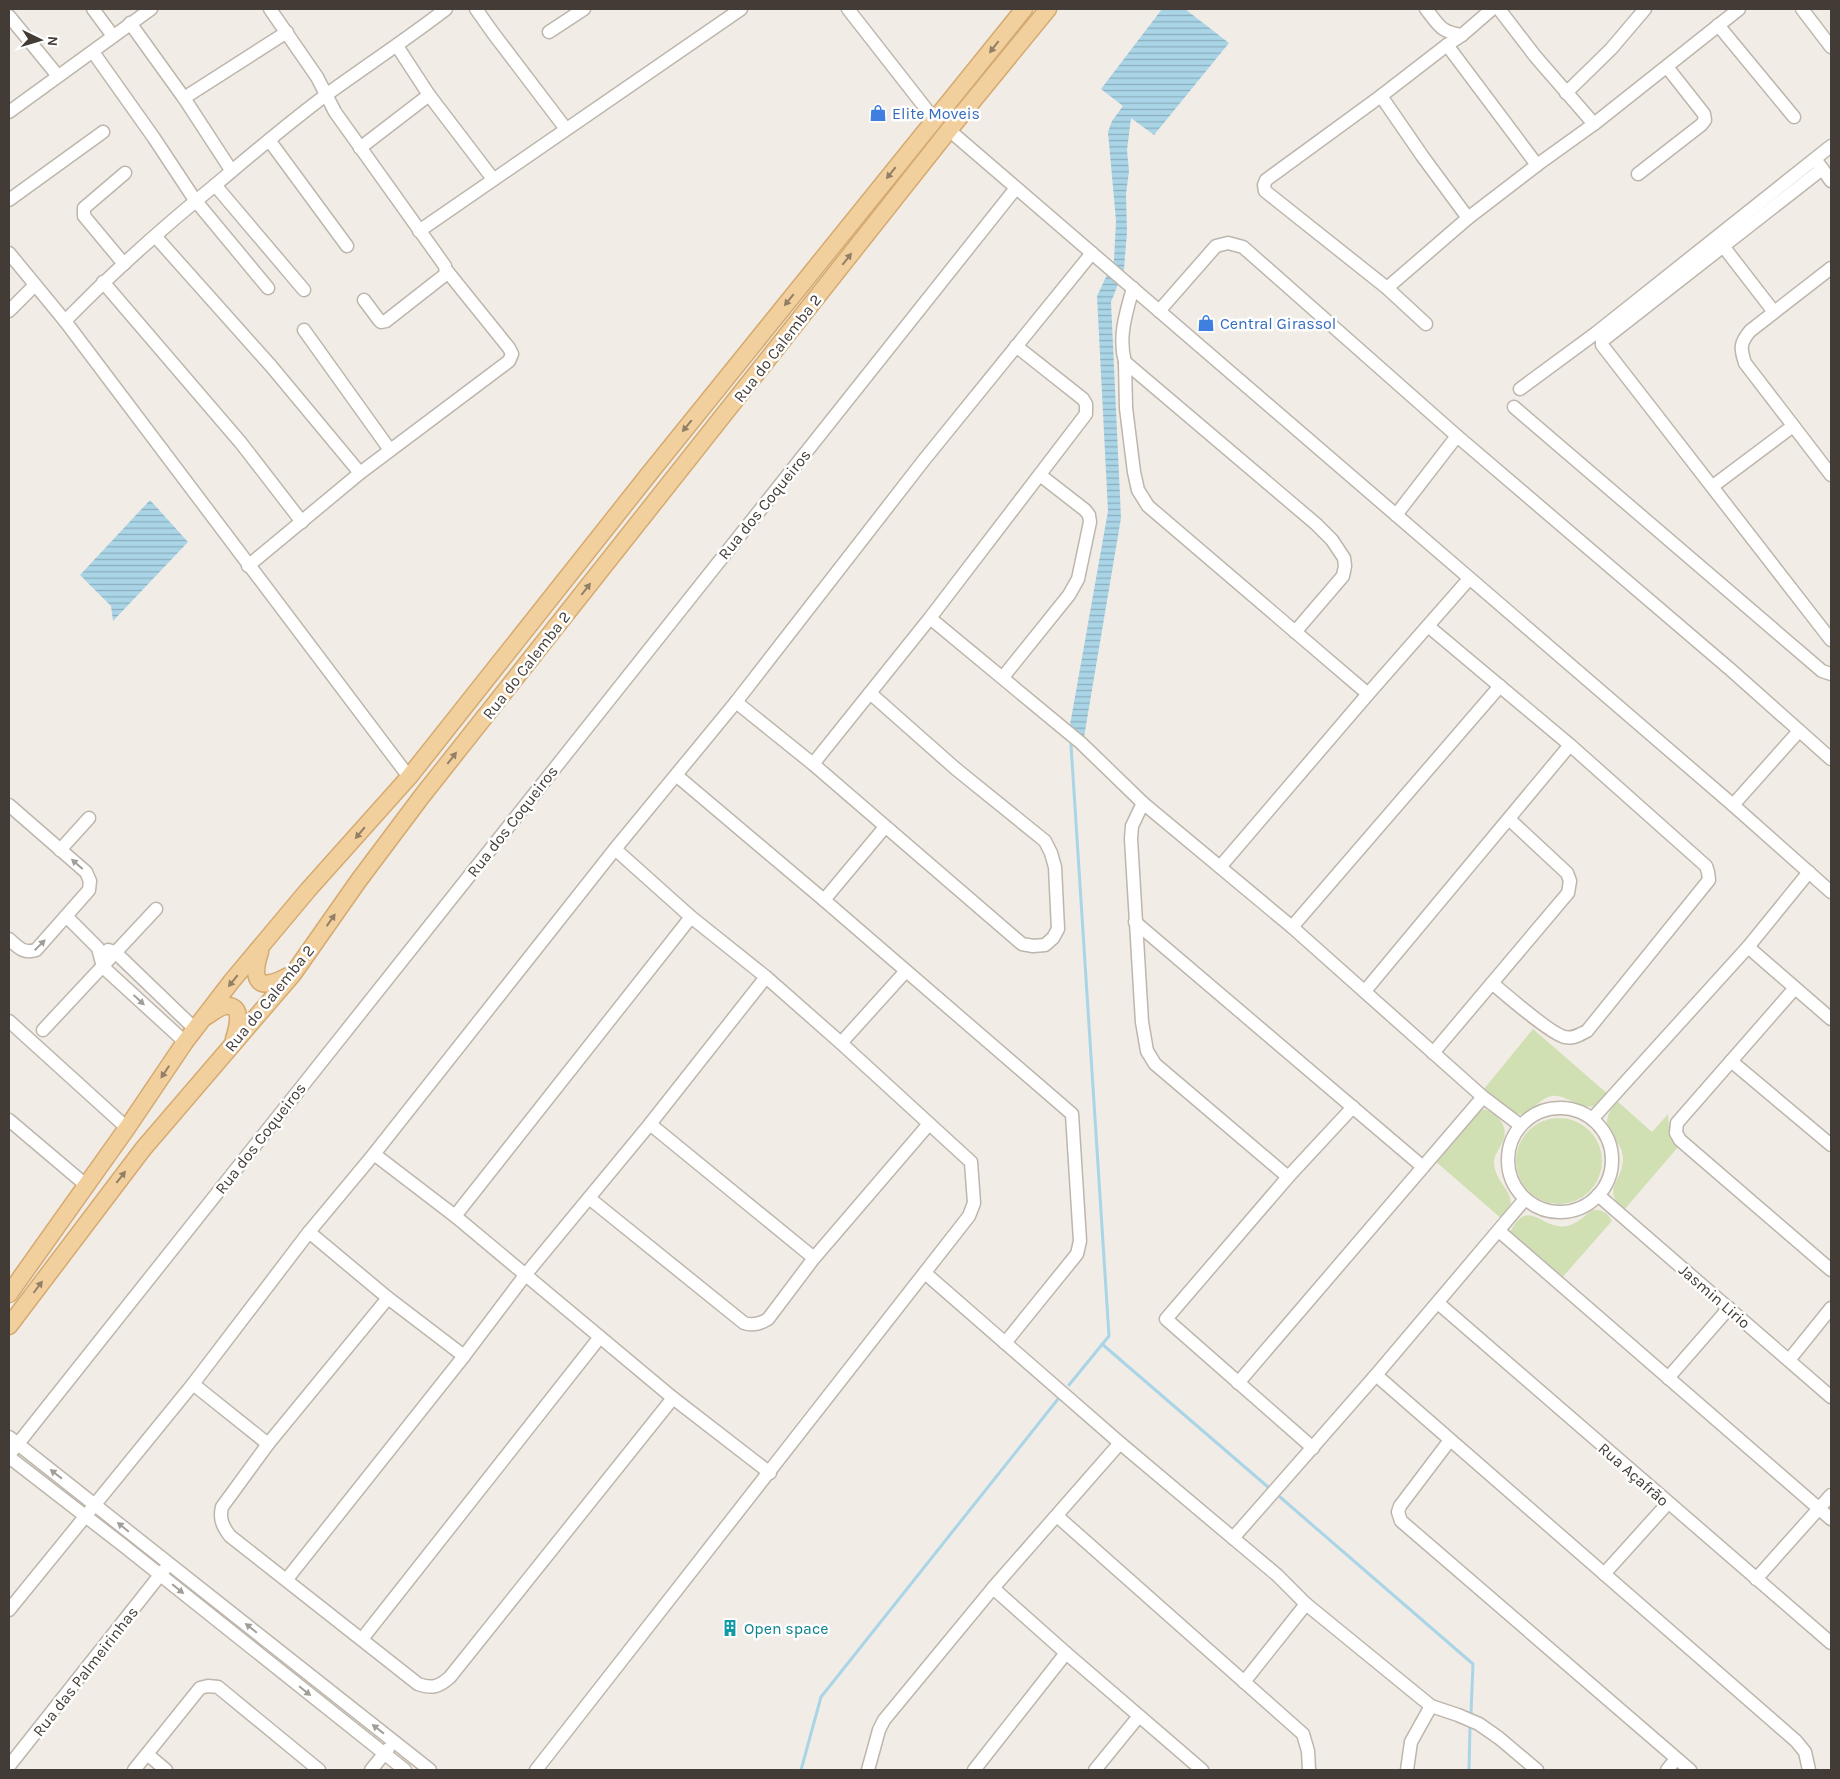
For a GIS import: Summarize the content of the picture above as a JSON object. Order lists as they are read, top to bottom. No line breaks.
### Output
{"streets":{"main road":["Rua do Calemba 2"],"street":["Rua dos Coqueiros","Jasmin Lirio","Rua Açafrão","Rua das Palmeirinhas"]},"places":{"shop":["Elite Moveis","Central Girassol"],"building":["Open space"]},"north":"right"}
